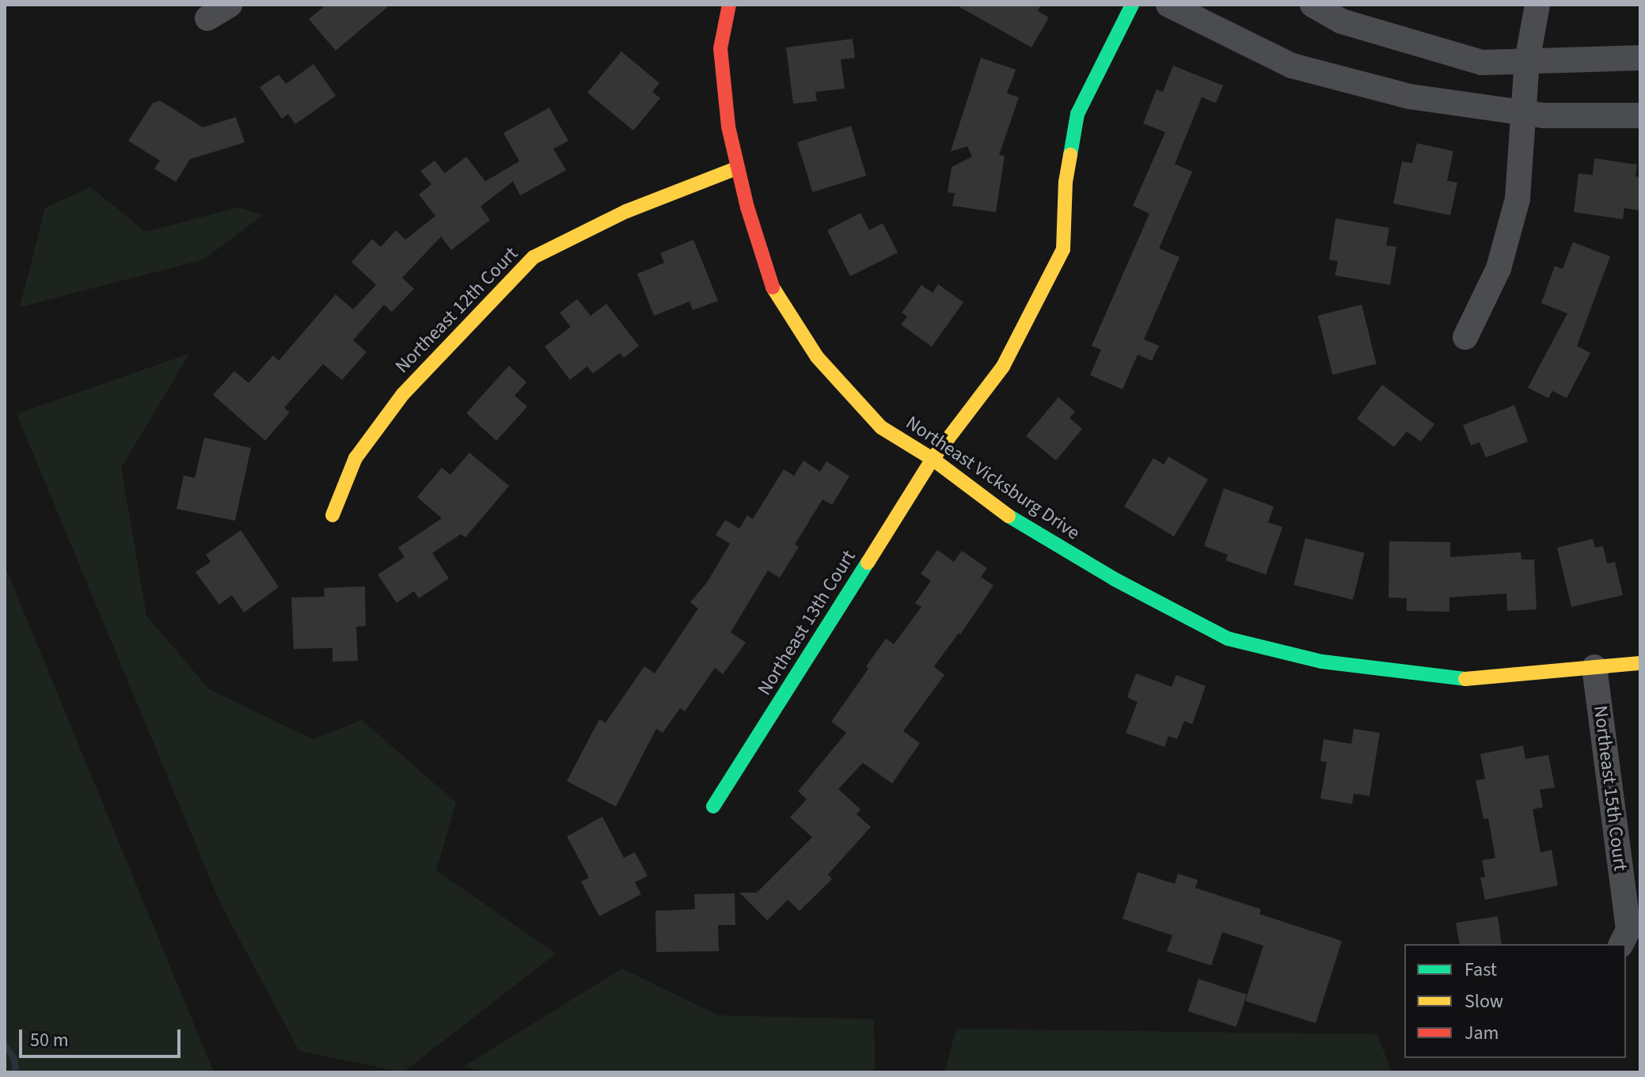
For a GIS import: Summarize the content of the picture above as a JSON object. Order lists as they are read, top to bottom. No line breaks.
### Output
{"streets":{"street":["Northeast 12th Court","Northeast Vicksburg Drive","Northeast 13th Court","Northeast 15th Court"]},"crossings":[["Northeast 12th Court","Northeast Vicksburg Drive"],["Northeast Vicksburg Drive","Northeast 13th Court"],["Northeast Vicksburg Drive","Northeast 15th Court"]],"legend":["Fast","Slow","Jam"],"scale_bar":"50 m"}
